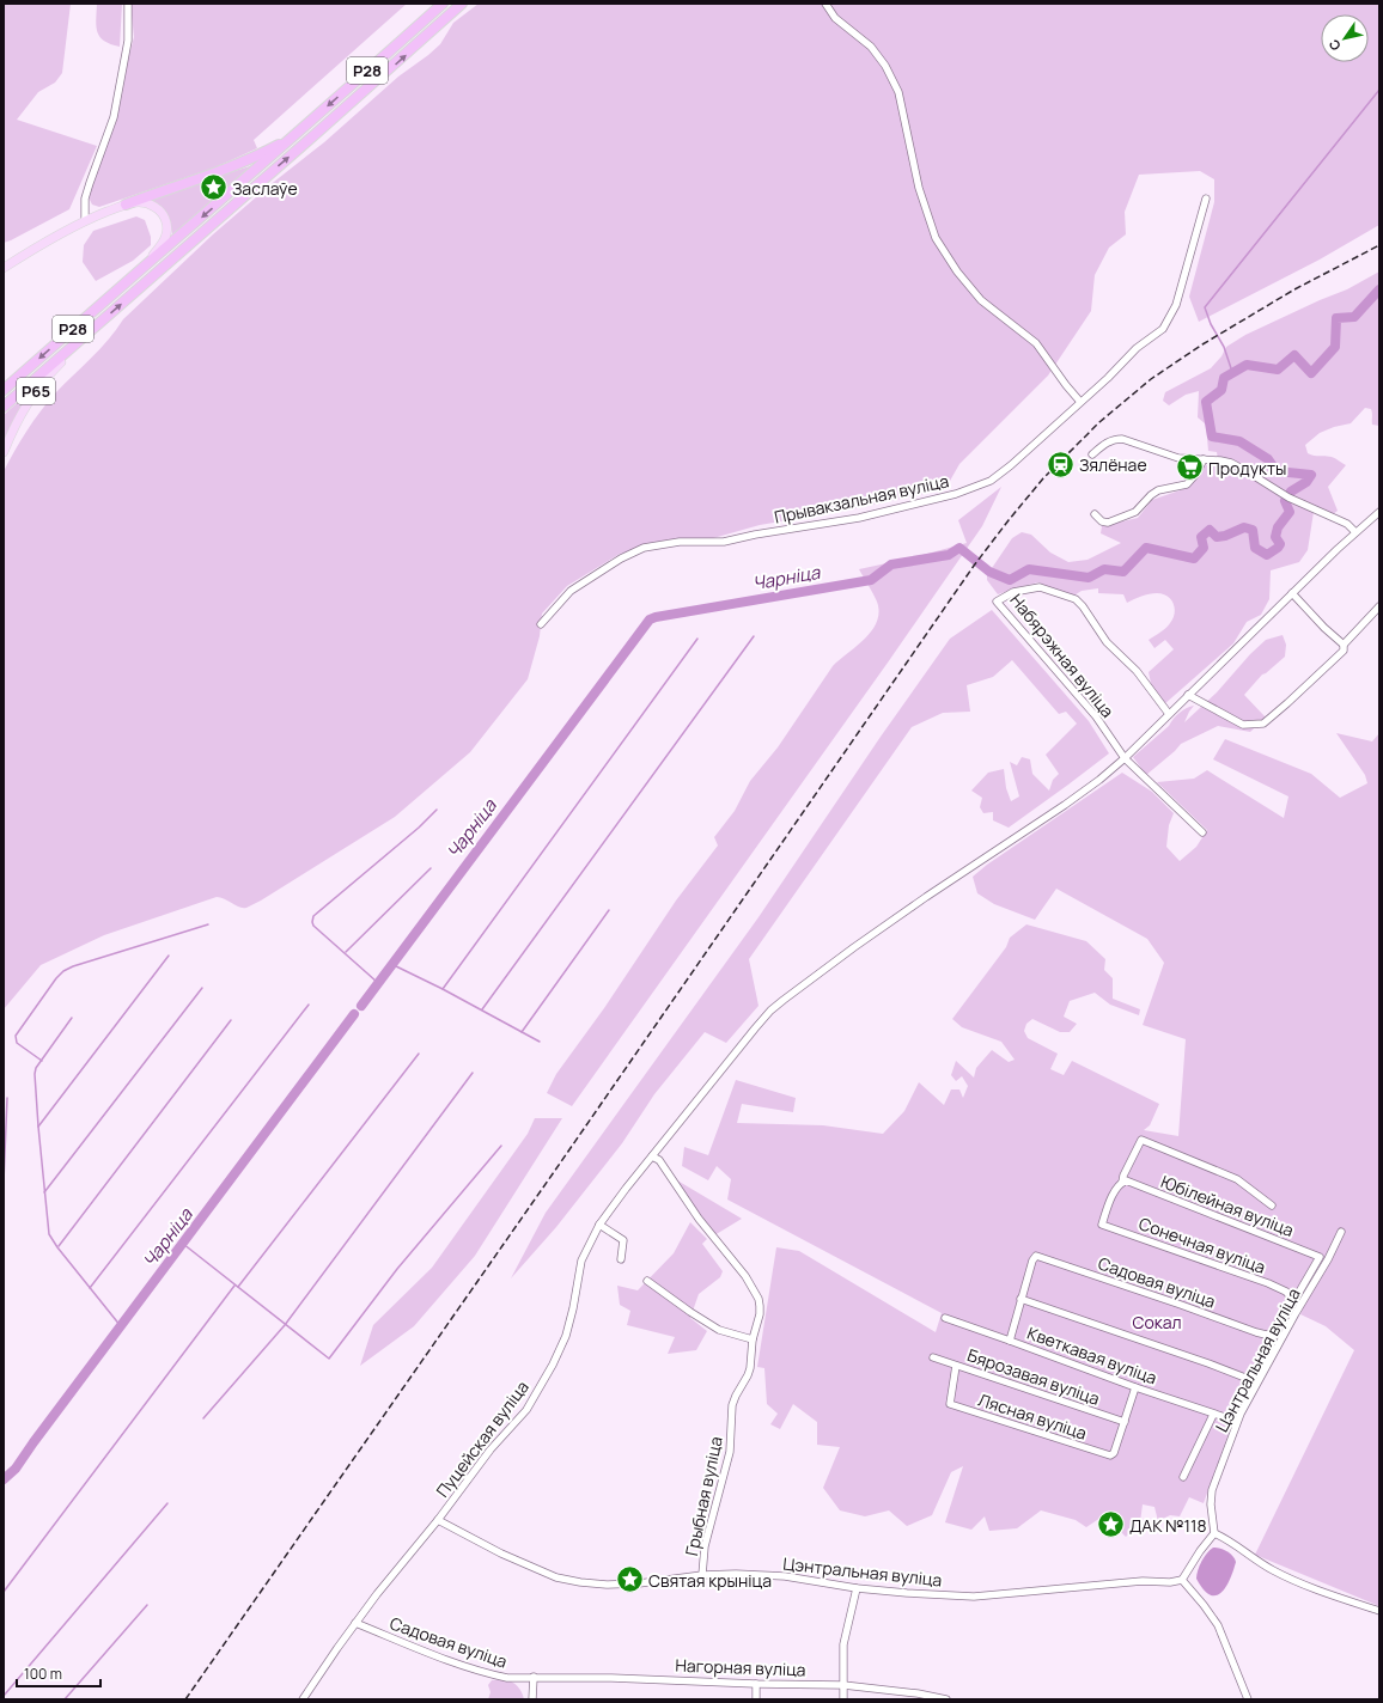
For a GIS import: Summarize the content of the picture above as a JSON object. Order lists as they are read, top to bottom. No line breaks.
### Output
{"streets":{"highway":["Р28"],"main road":["Р65"],"street":["Прывакзальная вуліца","Набярэжная вуліца","Юбілейная вуліца","Сонечная вуліца","Садовая вуліца","Кветкавая вуліца","Цэнтральная вуліца","Бярозавая вуліца","Лясная вуліца","Пуцейская вуліца","Грыбная вуліца","Нагорная вуліца"]},"crossings":[["Р28","Р65"],["Набярэжная вуліца","Пуцейская вуліца"],["Юбілейная вуліца","Сонечная вуліца"],["Садовая вуліца","Пуцейская вуліца"],["Садовая вуліца","Нагорная вуліца"],["Цэнтральная вуліца","Пуцейская вуліца"],["Цэнтральная вуліца","Грыбная вуліца"],["Бярозавая вуліца","Лясная вуліца"],["Пуцейская вуліца","Грыбная вуліца"]],"water":["Чарніца"],"parks":["Сокал"],"places":{"place":["Заслаўе","ДАК №118","Святая крыніца"],"station":["Зялёнае"],"supermarket":["Продукты"]},"scale_bar":"100 m","north":"bottom left"}
